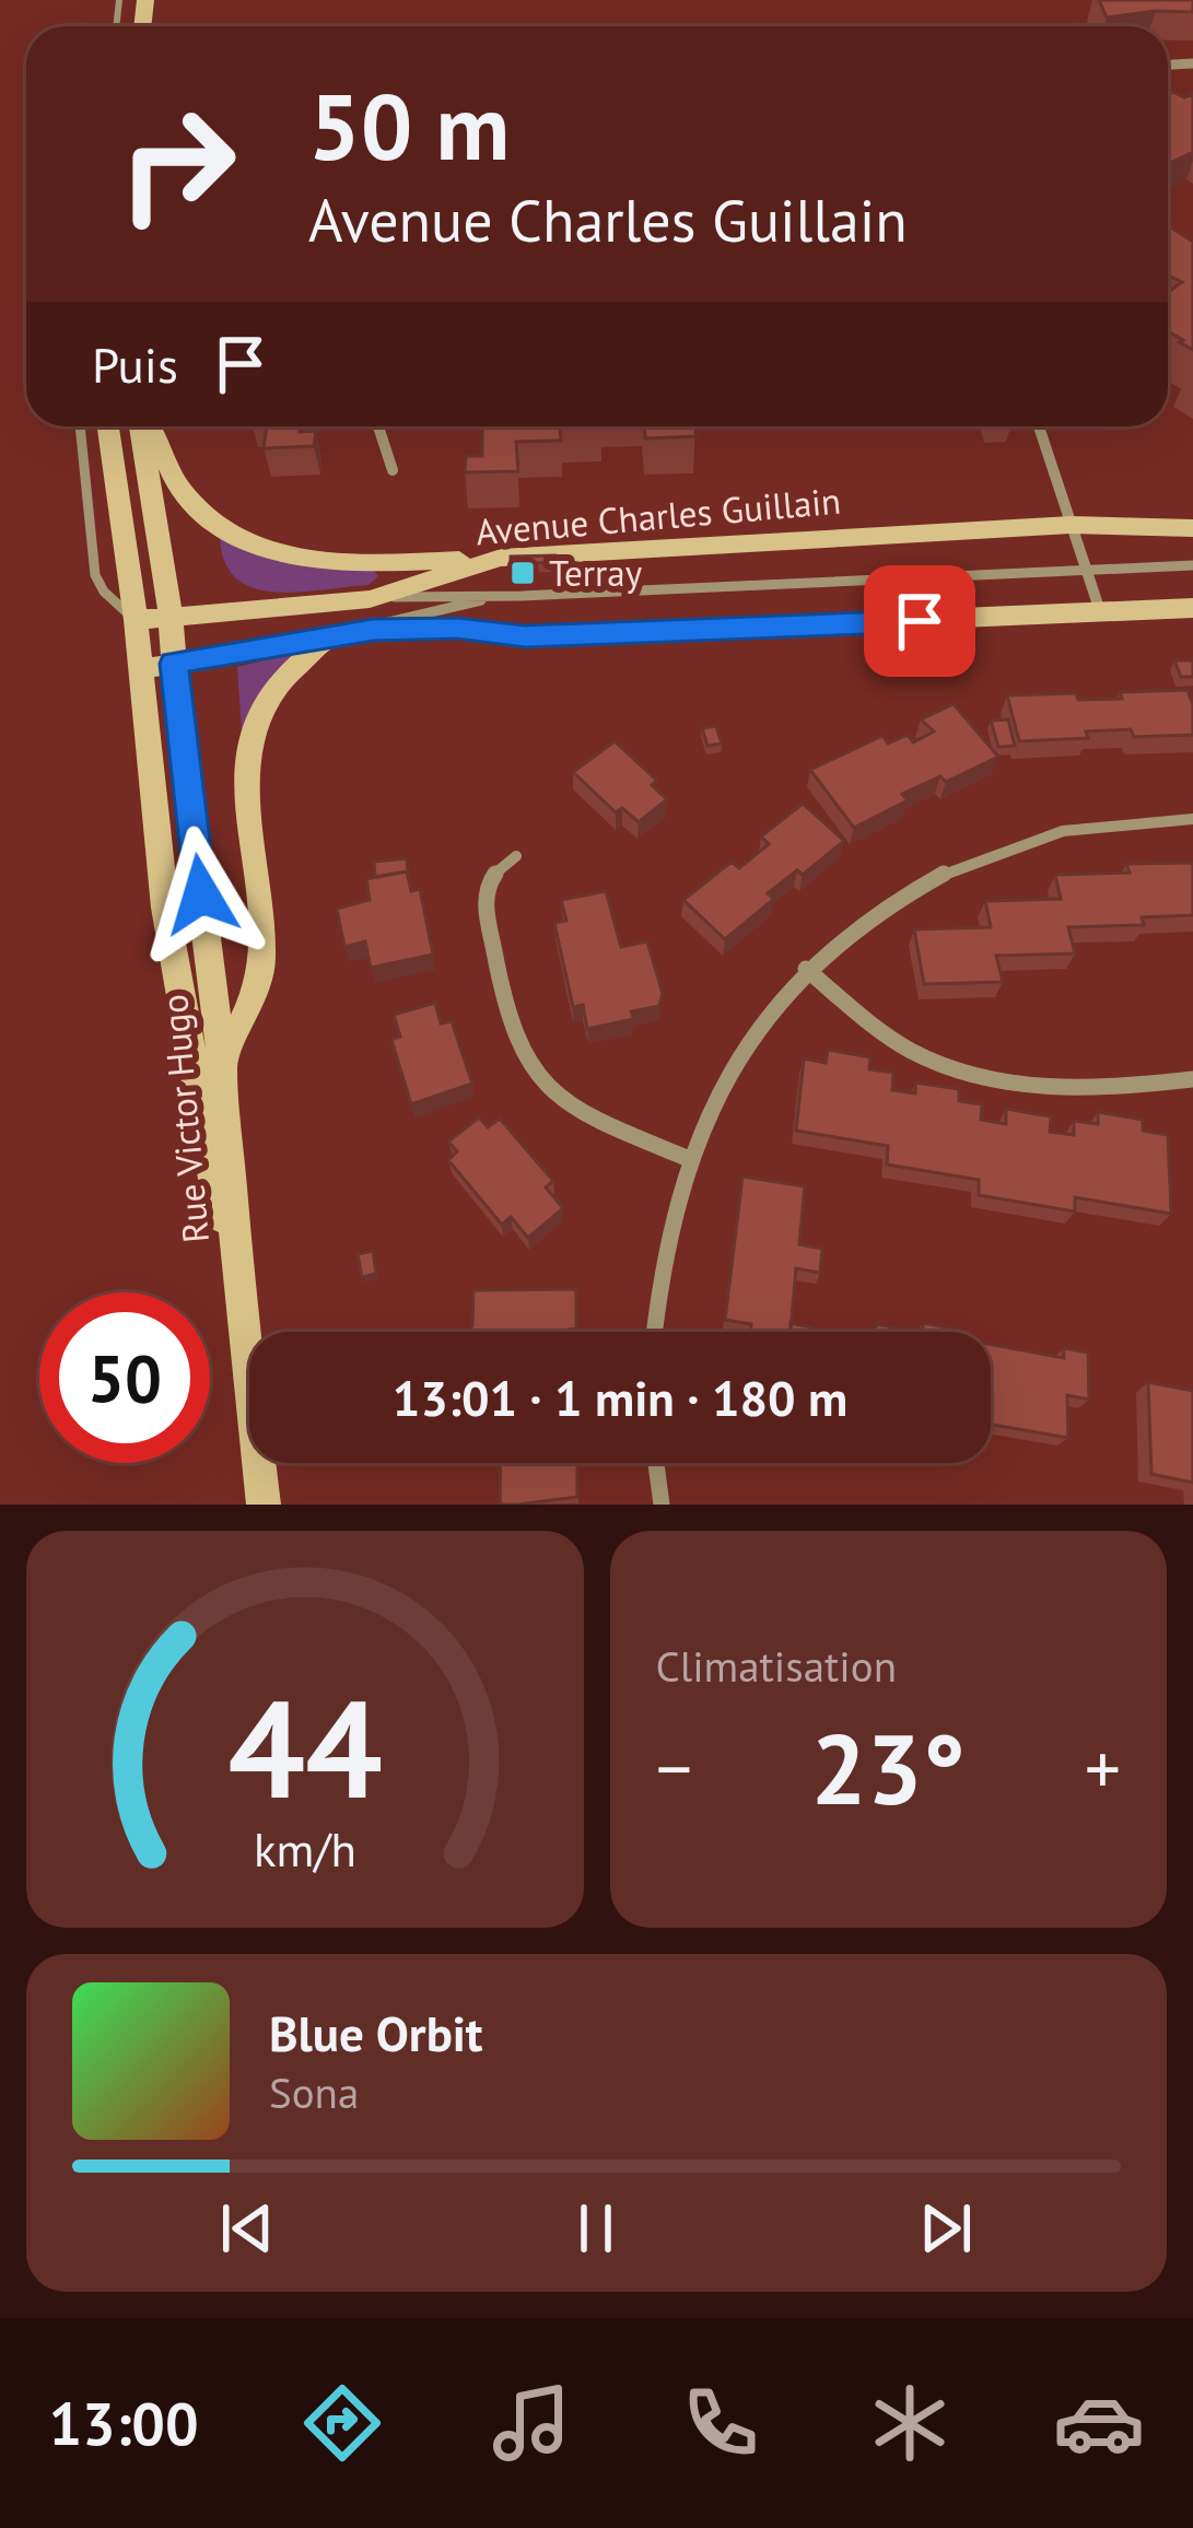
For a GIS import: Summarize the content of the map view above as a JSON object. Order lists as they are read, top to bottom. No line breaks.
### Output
{"streets":{"main road":["Avenue Charles Guillain","Rue Victor Hugo"]},"crossings":[["Avenue Charles Guillain","Rue Victor Hugo"]],"places":{"transit":["Terray"]},"page":{"turn":["50 m","Avenue Charles Guillain"],"then":"Puis","limit":"50","trip":"13:01 · 1 min · 180 m","tile":"Climatisation","heat":["−","23°","+"],"song":["Blue Orbit","Sona"],"tabs":"13:00","gauge":["44","km/h"]}}
